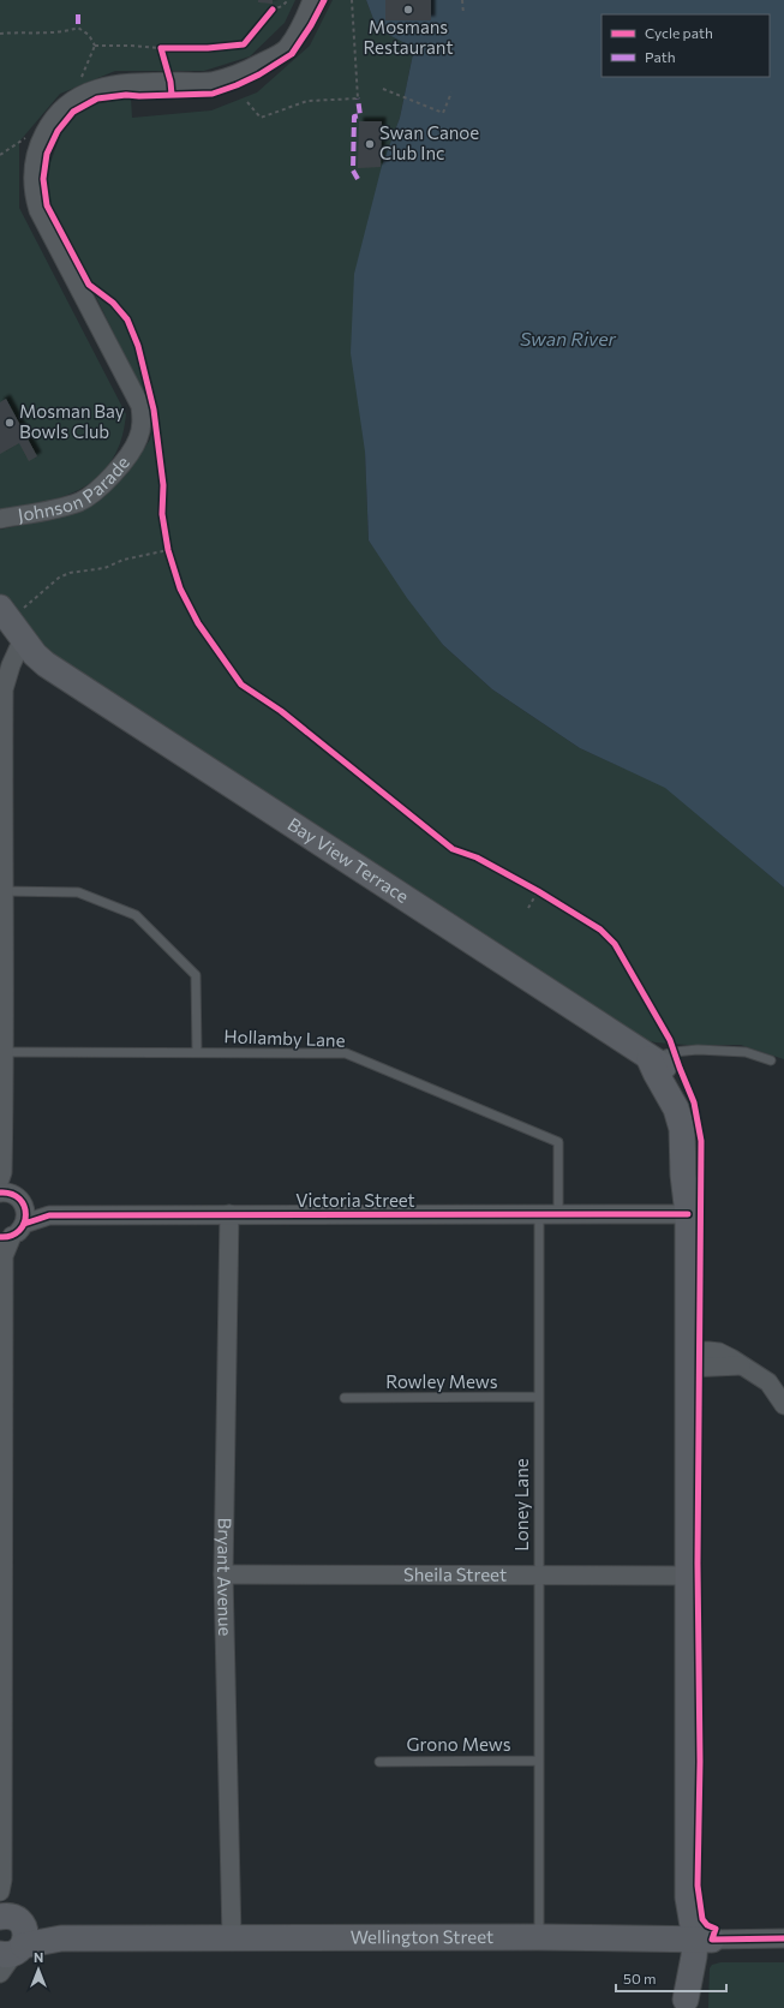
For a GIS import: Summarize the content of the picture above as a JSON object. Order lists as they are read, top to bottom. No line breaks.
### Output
{"streets":{"street":["Johnson Parade","Bay View Terrace","Victoria Street","Sheila Street","Bryant Avenue","Wellington Street"],"lane":["Hollamby Lane","Rowley Mews","Loney Lane","Grono Mews"]},"crossings":[["Bay View Terrace","Victoria Street"],["Bay View Terrace","Sheila Street"],["Bay View Terrace","Wellington Street"],["Hollamby Lane","Victoria Street"],["Victoria Street","Loney Lane"],["Victoria Street","Bryant Avenue"],["Rowley Mews","Loney Lane"],["Loney Lane","Sheila Street"],["Loney Lane","Grono Mews"],["Loney Lane","Wellington Street"],["Sheila Street","Bryant Avenue"],["Bryant Avenue","Wellington Street"]],"water":["Swan River"],"places":["Mosmans Restaurant","Swan Canoe Club Inc","Mosman Bay Bowls Club"],"legend":["Cycle path","Path"],"scale_bar":"50 m","north":"top"}
